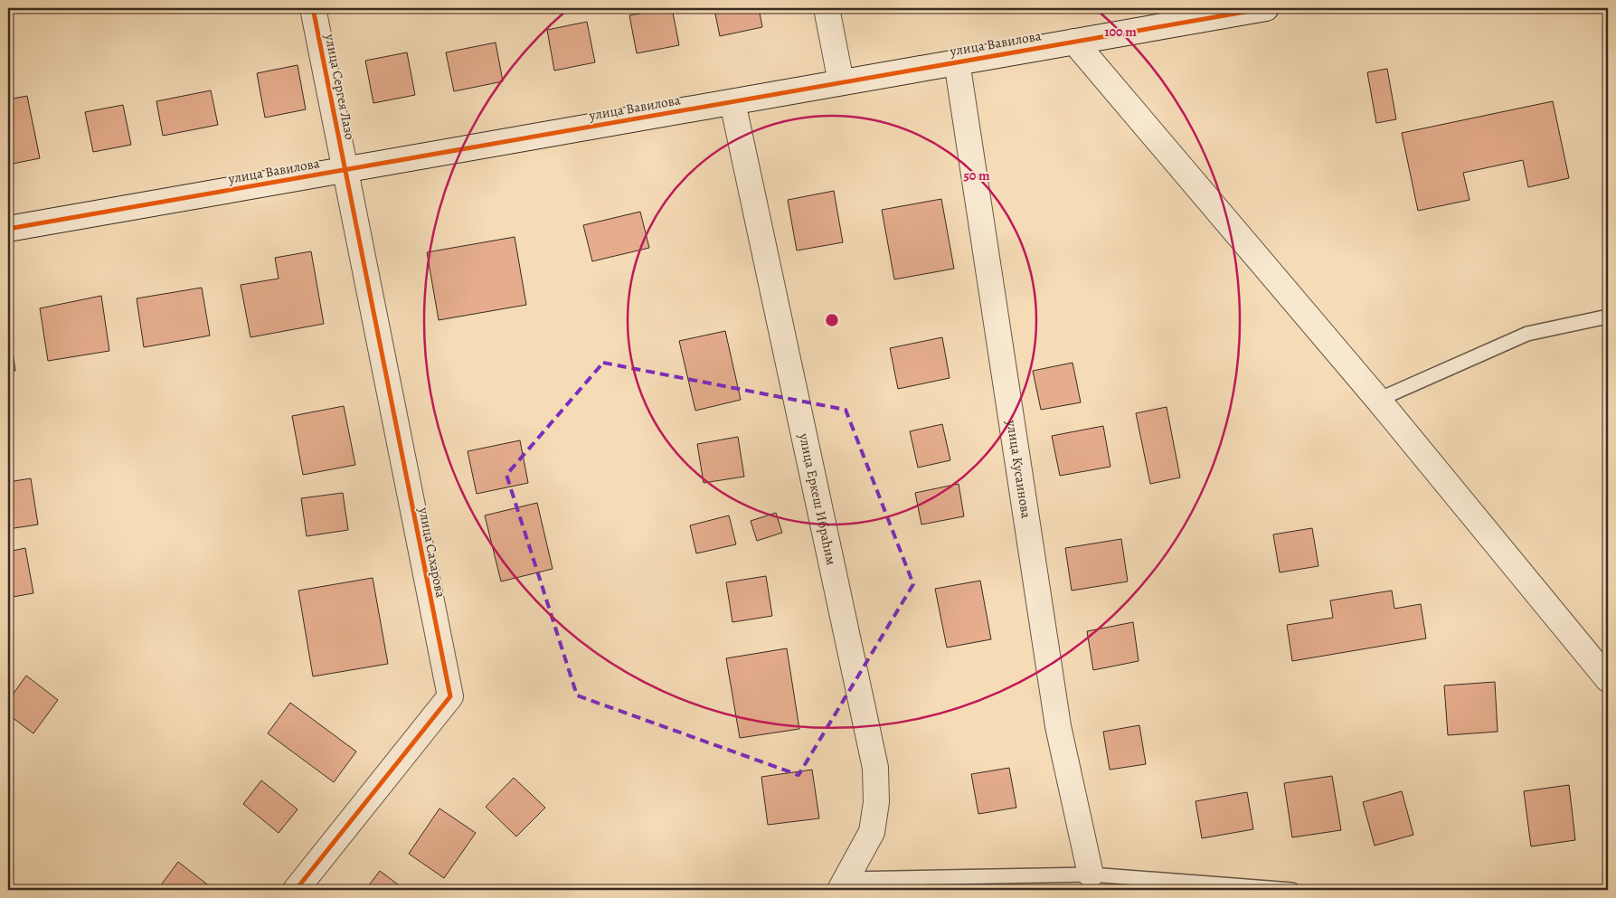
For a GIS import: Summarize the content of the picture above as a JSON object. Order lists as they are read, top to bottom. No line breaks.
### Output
{"streets":{"street":["улица Вавилова","улица Сергея Лазо","улица Кусаинова","улица Еркеш Ибраһим","улица Сахарова"]},"crossings":[["улица Вавилова","улица Сергея Лазо"],["улица Вавилова","улица Кусаинова"],["улица Вавилова","улица Еркеш Ибраһим"],["улица Вавилова","улица Сахарова"],["улица Сергея Лазо","улица Сахарова"]],"rings":["100 m","50 m"]}
